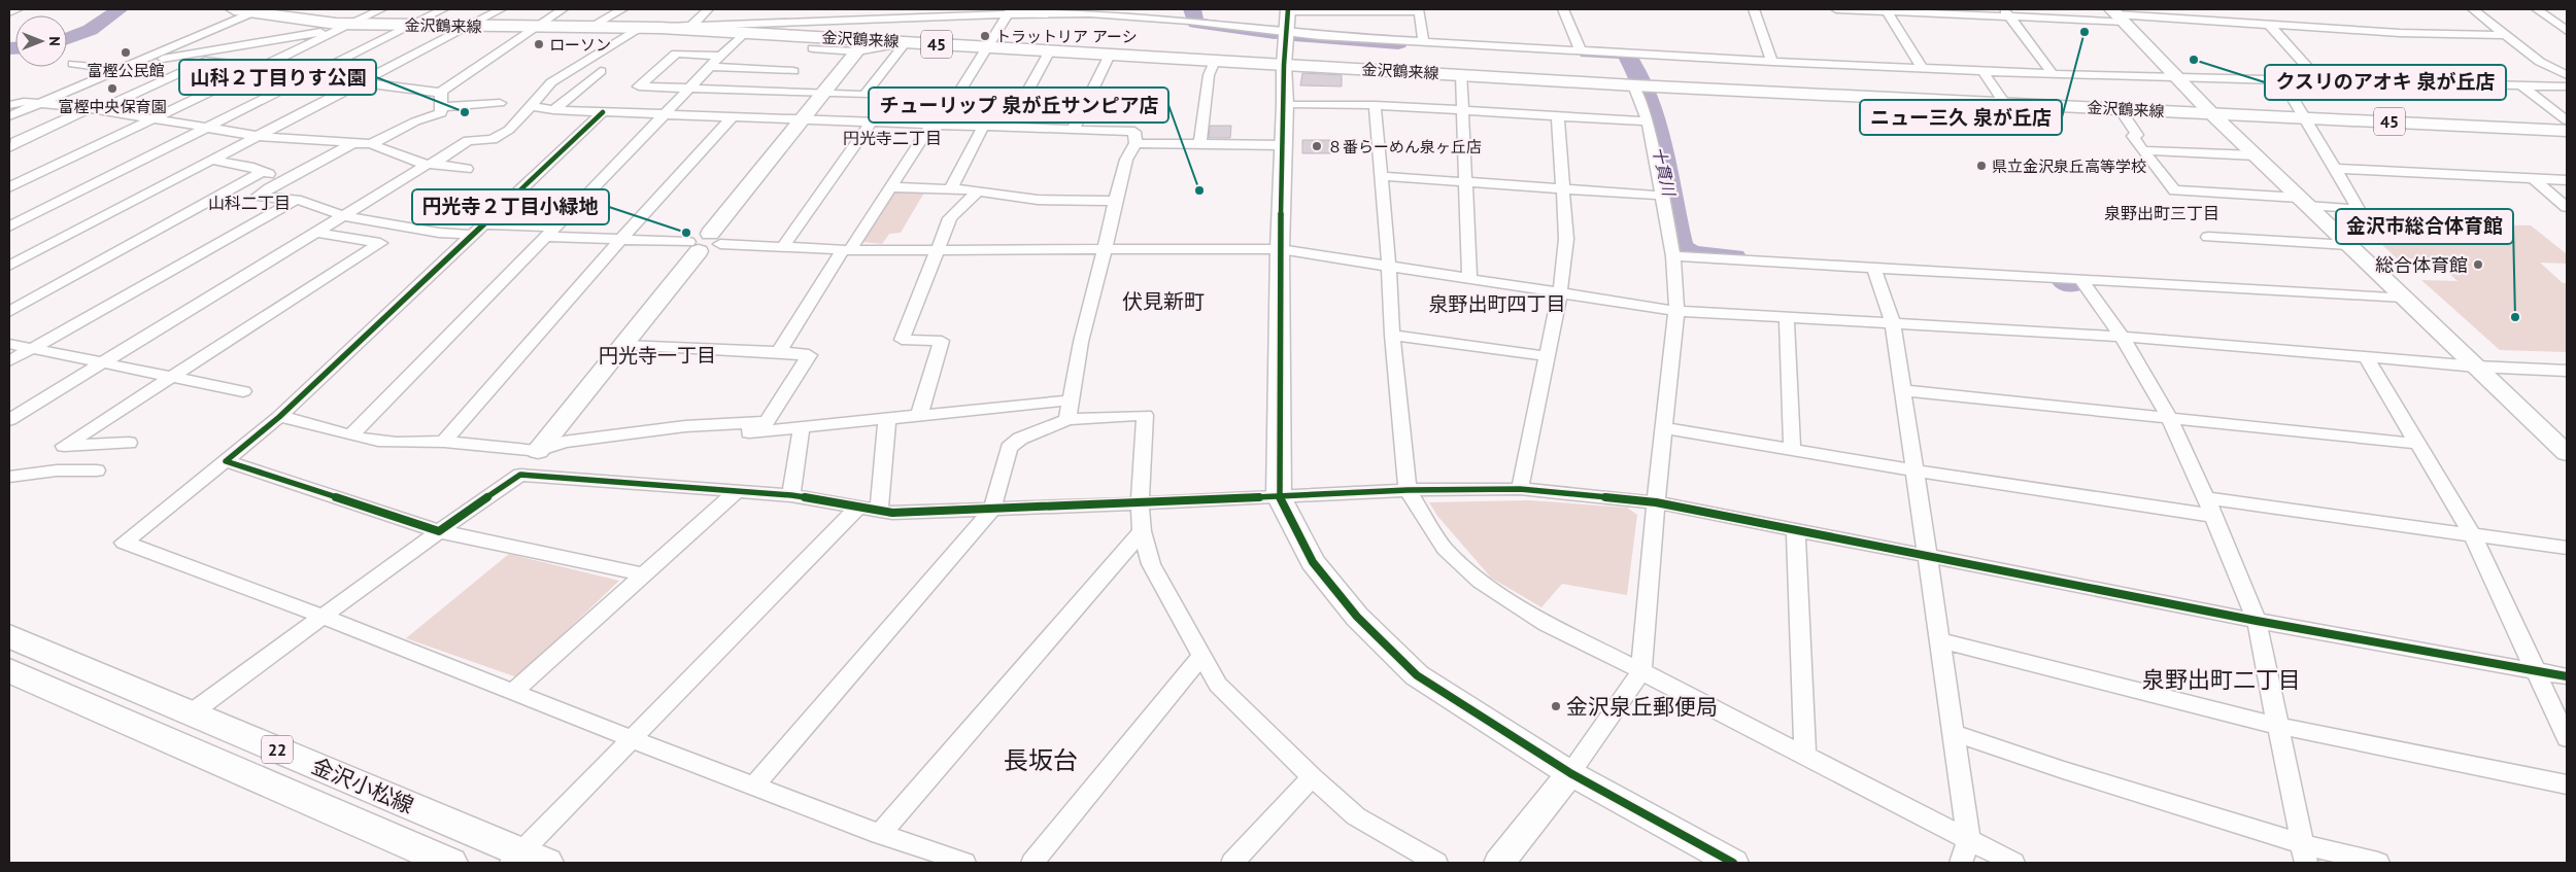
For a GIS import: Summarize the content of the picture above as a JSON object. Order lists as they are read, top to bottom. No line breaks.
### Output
{"streets":{"main road":["金沢鶴来線","45","22","金沢小松線"]},"districts":["円光寺二丁目","山科二丁目","泉野出町三丁目","伏見新町","泉野出町四丁目","円光寺一丁目","泉野出町二丁目","長坂台"],"water":["十貫川"],"places":["ニュー三久 泉が丘店","トラットリア アーシ","ローソン","富樫公民館","クスリのアオキ 泉が丘店","富樫中央保育園","山科２丁目りす公園","８番らーめん泉ヶ丘店","県立金沢泉丘高等学校","チューリップ 泉が丘サンピア店","円光寺２丁目小緑地","総合体育館","金沢市総合体育館","金沢泉丘郵便局"],"north":"right"}
